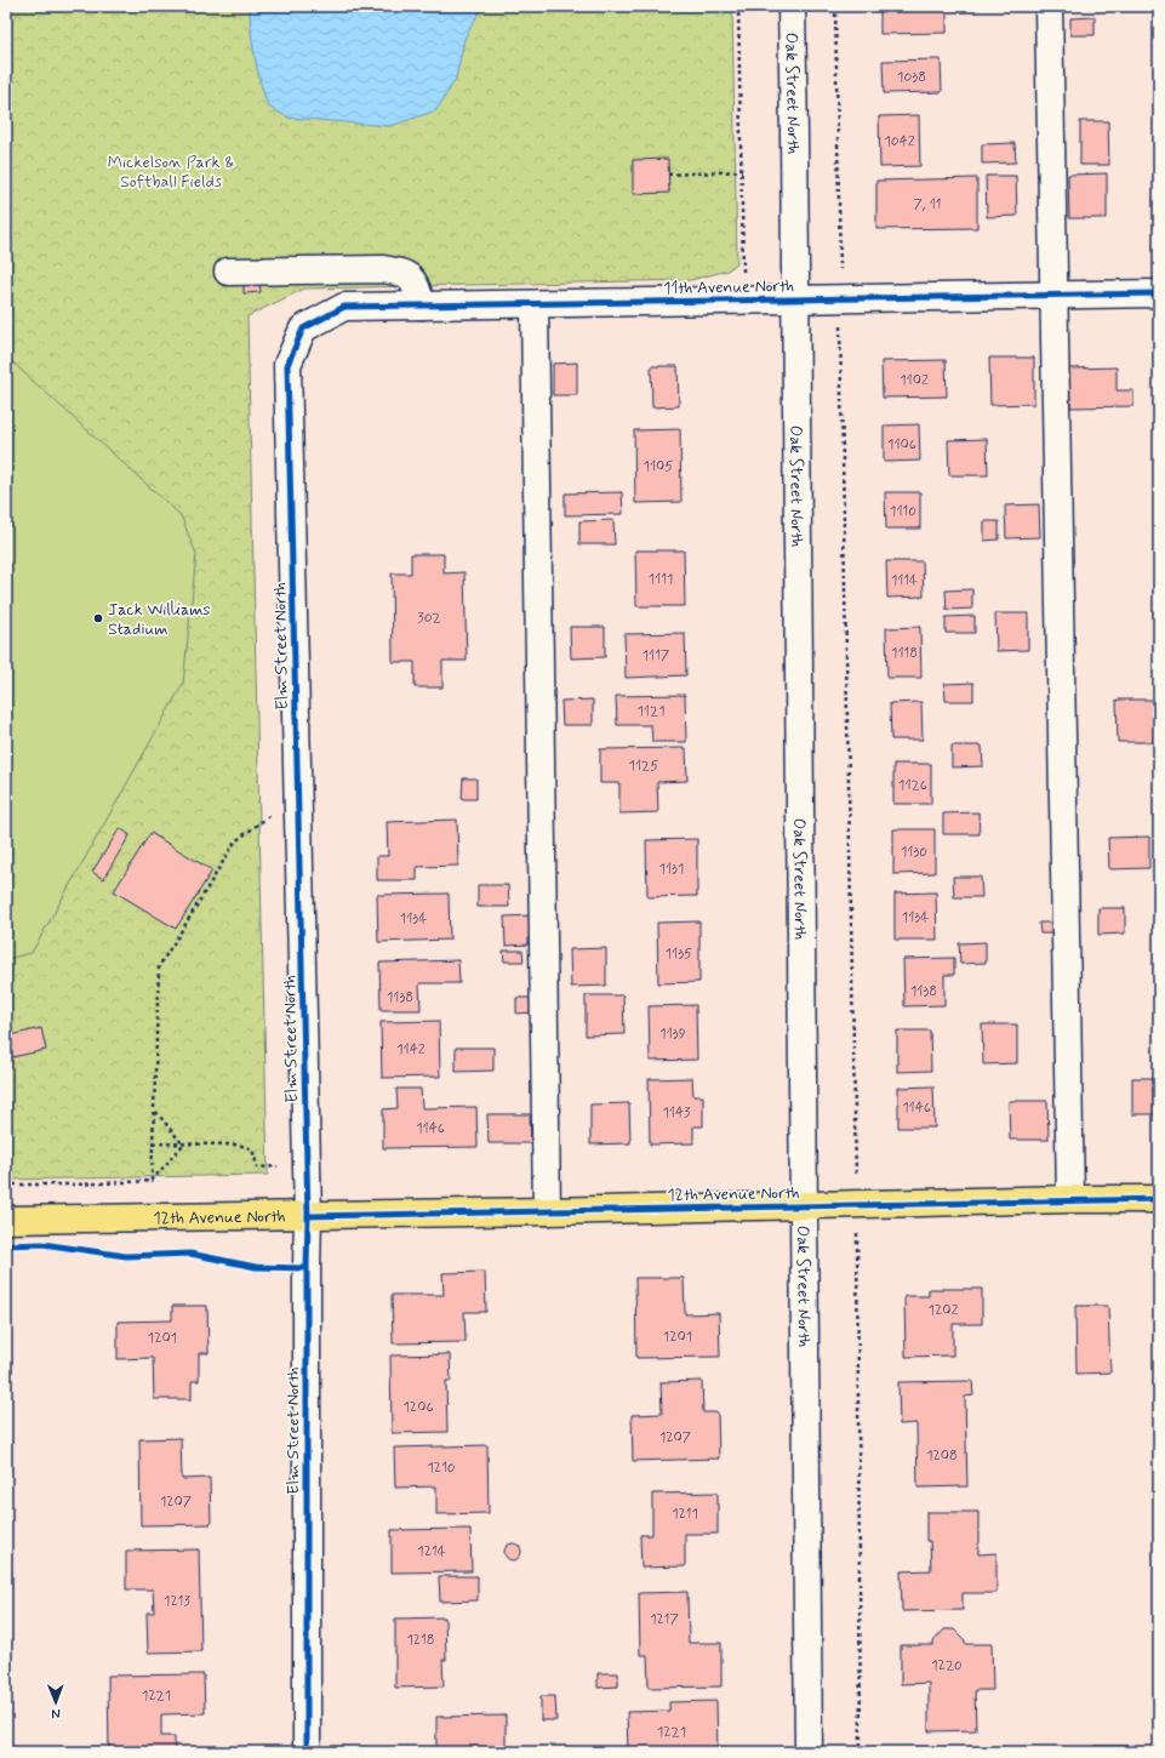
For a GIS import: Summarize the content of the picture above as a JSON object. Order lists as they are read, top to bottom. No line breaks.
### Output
{"streets":{"main road":["12th Avenue North"],"street":["Oak Street North","11th Avenue North","Elm Street North"]},"crossings":[["Oak Street North","11th Avenue North"],["Oak Street North","12th Avenue North"],["11th Avenue North","Elm Street North"],["Elm Street North","12th Avenue North"]],"parks":["Mickelson Park & Softball Fields"],"places":["Jack Williams Stadium"],"house_numbers":["1038","1042","7, 11","1102","1106","1105","1110","1111","1114","302","1118","1117","1121","1125","1126","1130","1131","1134","1134","1135","1138","1138","1139","1142","1146","1143","1146","1202","1201","1201","1206","1207","1208","1210","1207","1211","1214","1213","1217","1218","1220","1221","1221"],"north":"bottom"}
